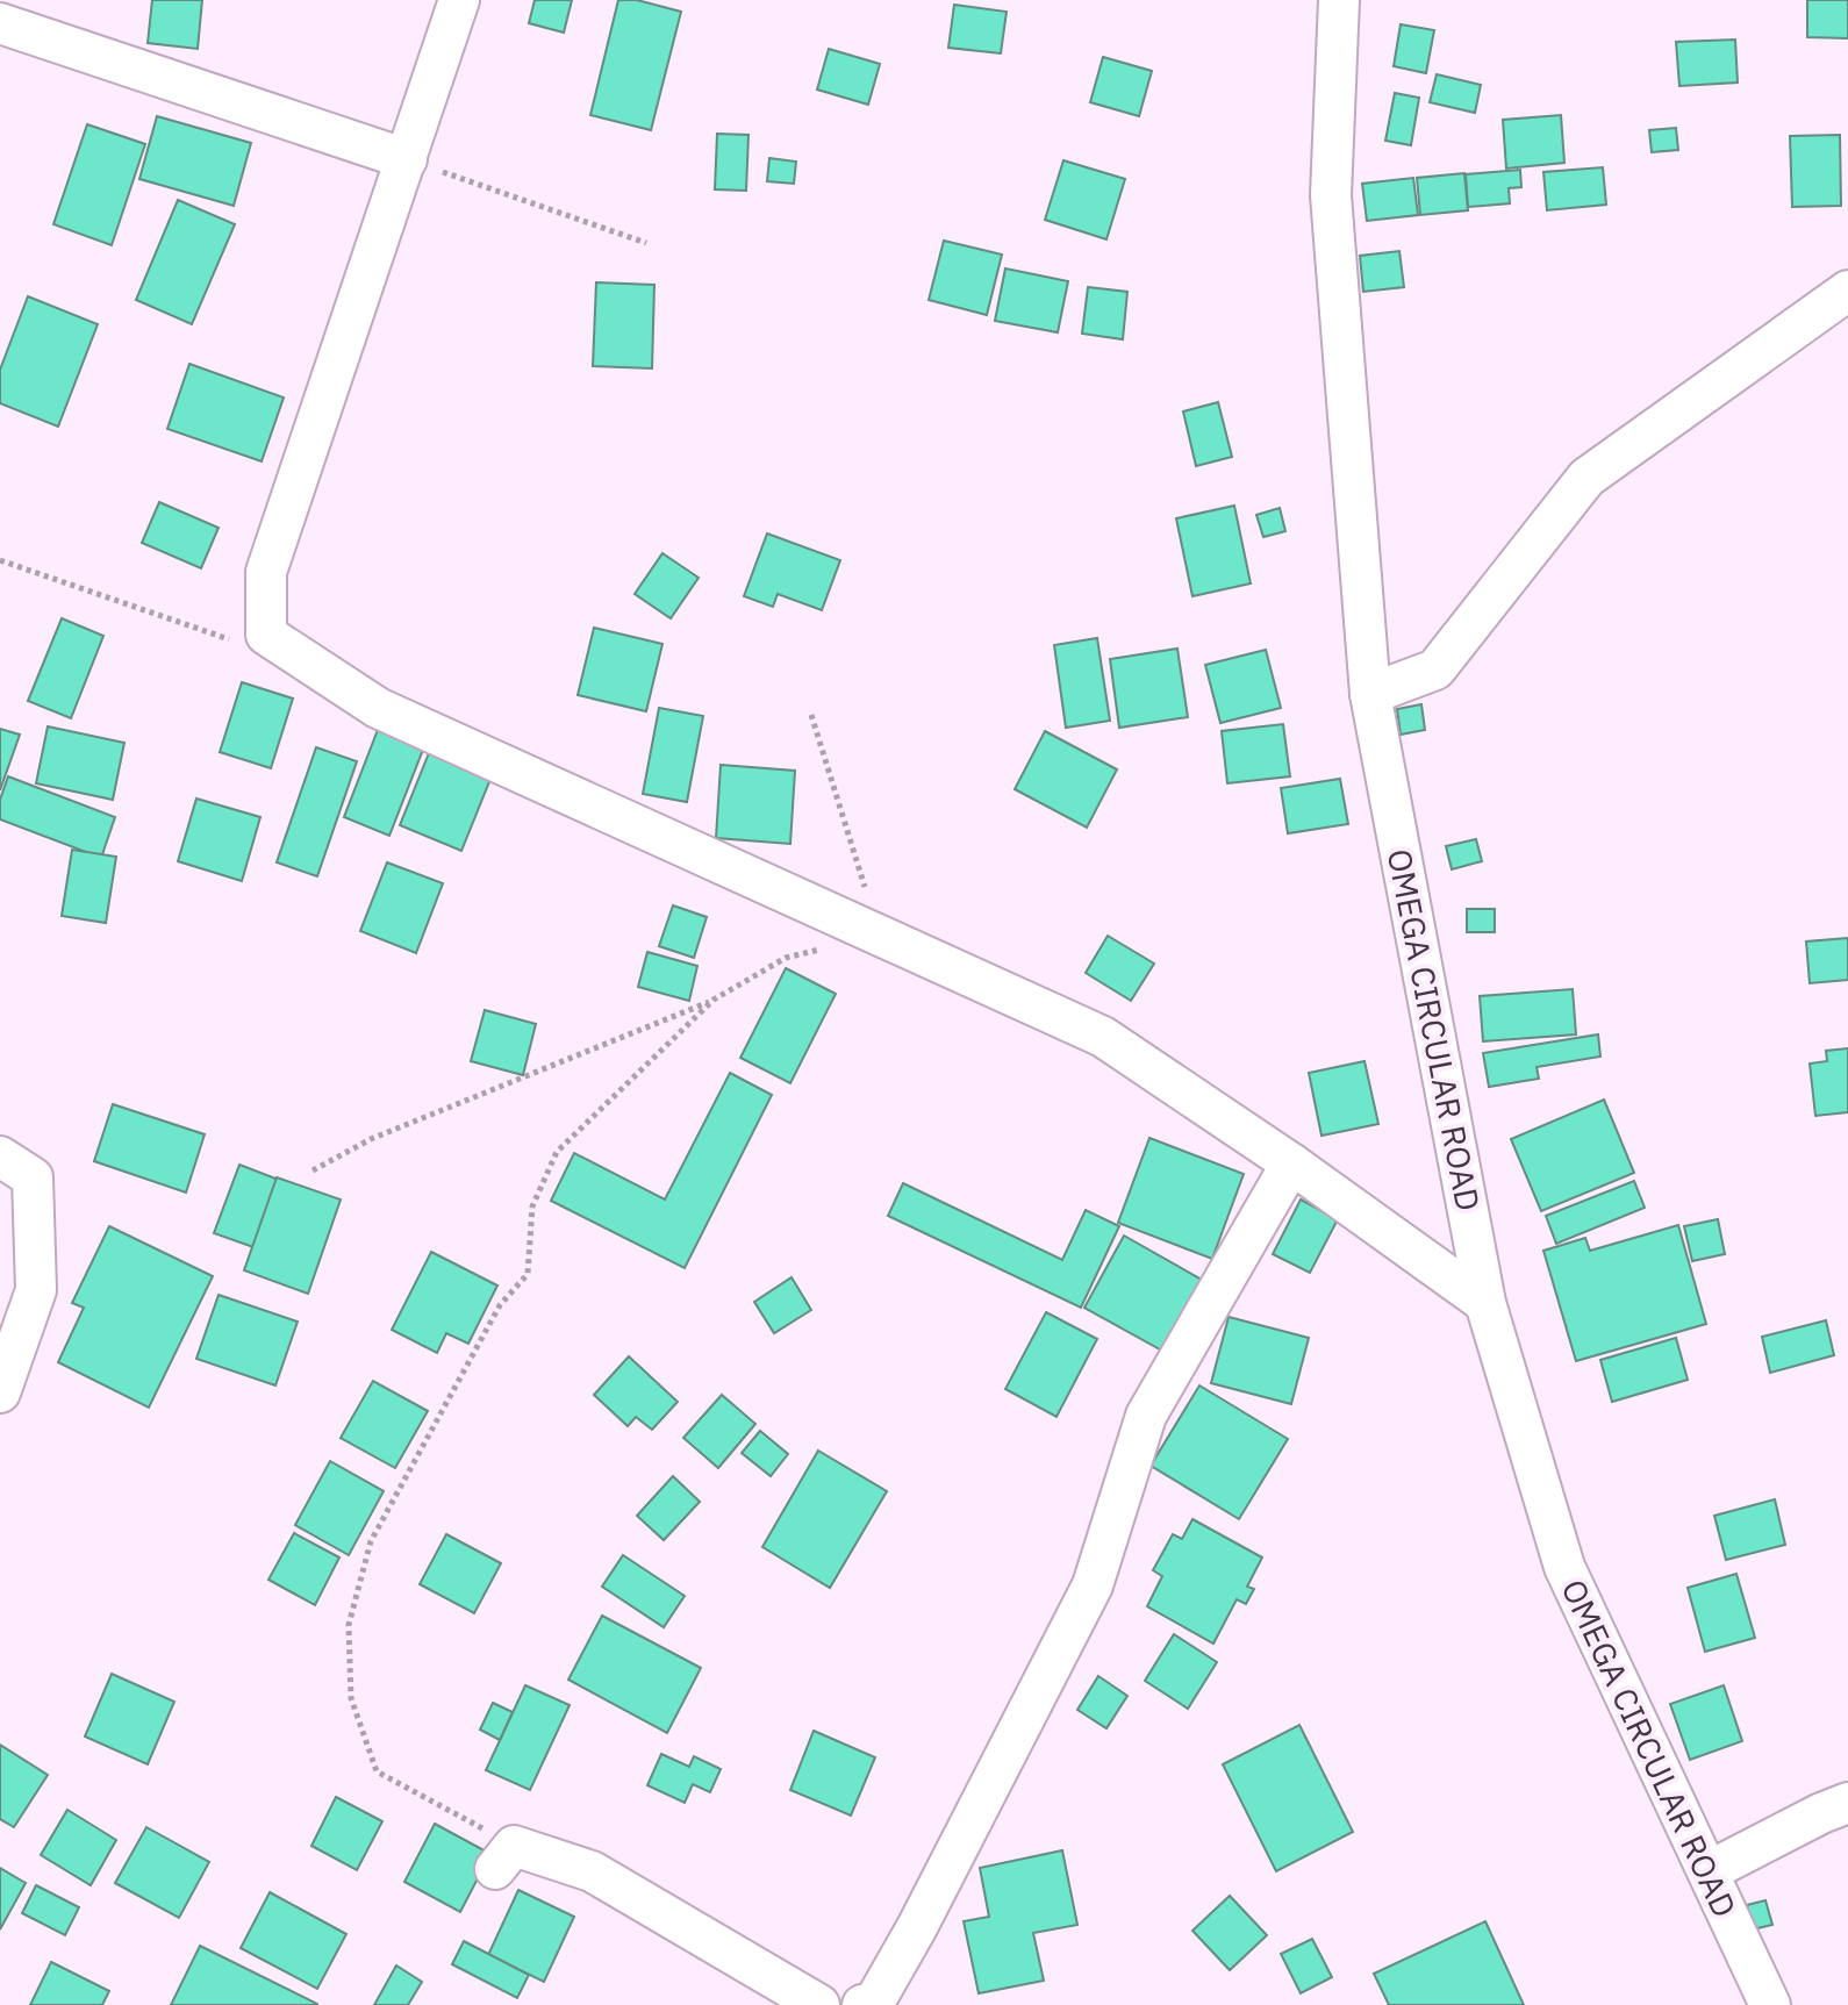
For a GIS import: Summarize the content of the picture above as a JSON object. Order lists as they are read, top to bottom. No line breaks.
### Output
{"streets":{"street":["OMEGA CIRCULAR ROAD"]}}
